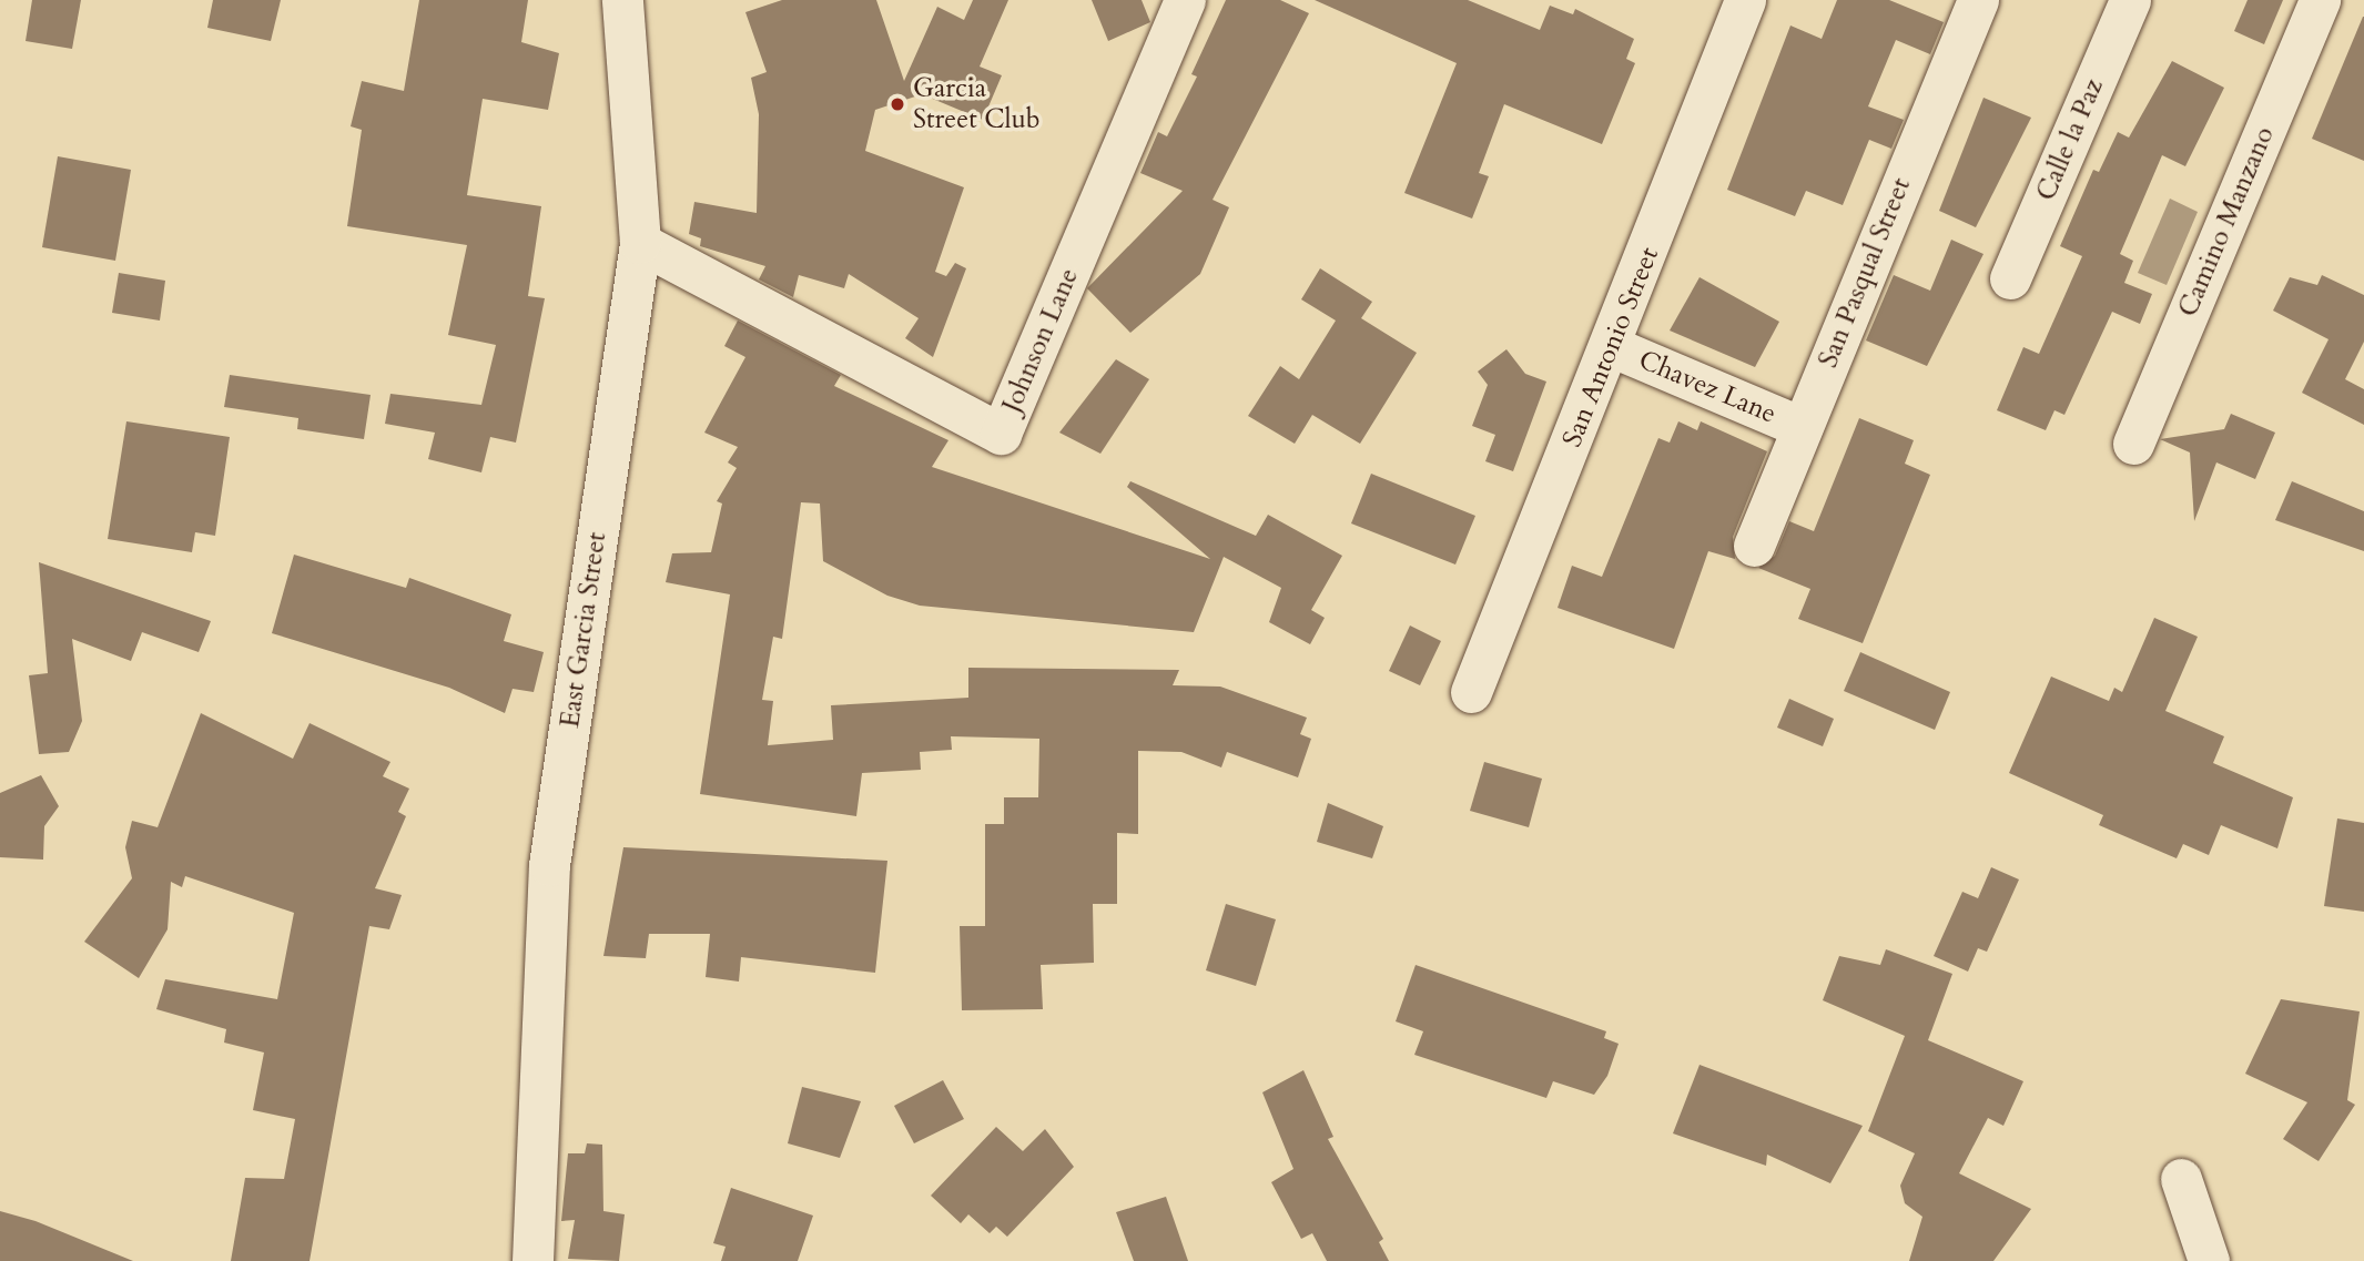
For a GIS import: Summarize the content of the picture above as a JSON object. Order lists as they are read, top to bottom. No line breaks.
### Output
{"streets":{"street":["Calle la Paz","Camino Manzano","San Pasqual Street","Johnson Lane","San Antonio Street","Chavez Lane","East Garcia Street"]},"crossings":[["San Pasqual Street","Chavez Lane"],["Johnson Lane","East Garcia Street"],["San Antonio Street","Chavez Lane"]],"places":["Garcia Street Club"]}
